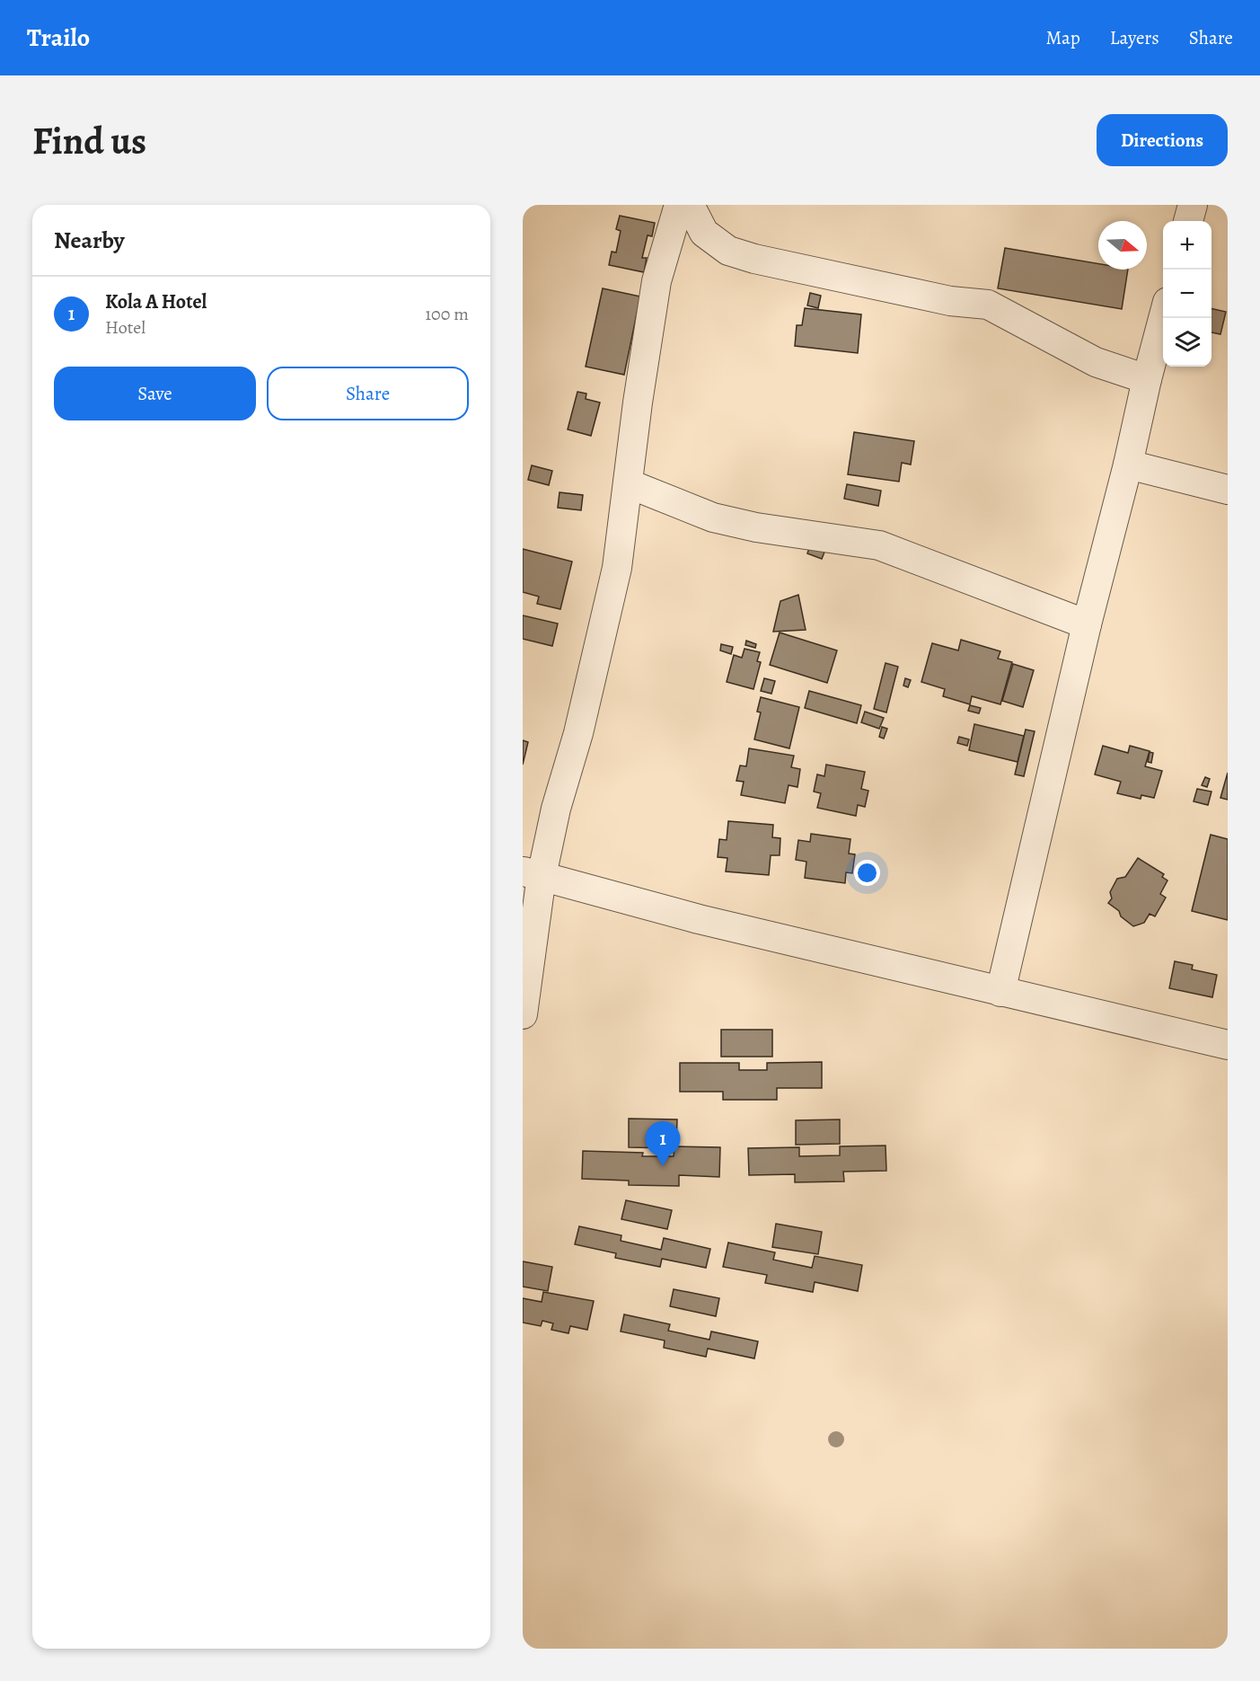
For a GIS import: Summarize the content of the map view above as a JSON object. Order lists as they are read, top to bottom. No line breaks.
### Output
{"north":"right","page":{"header":"Trailo","nav":["Map","Layers","Share"],"buttons":["Directions",["Save","Share"]],"title":"Find us","heading":"Nearby","map_buttons":["+","−"],"list":[{"mark":"1","name":"Kola A Hotel","note":"Hotel","value":"100 m"}],"pins":"1"}}
